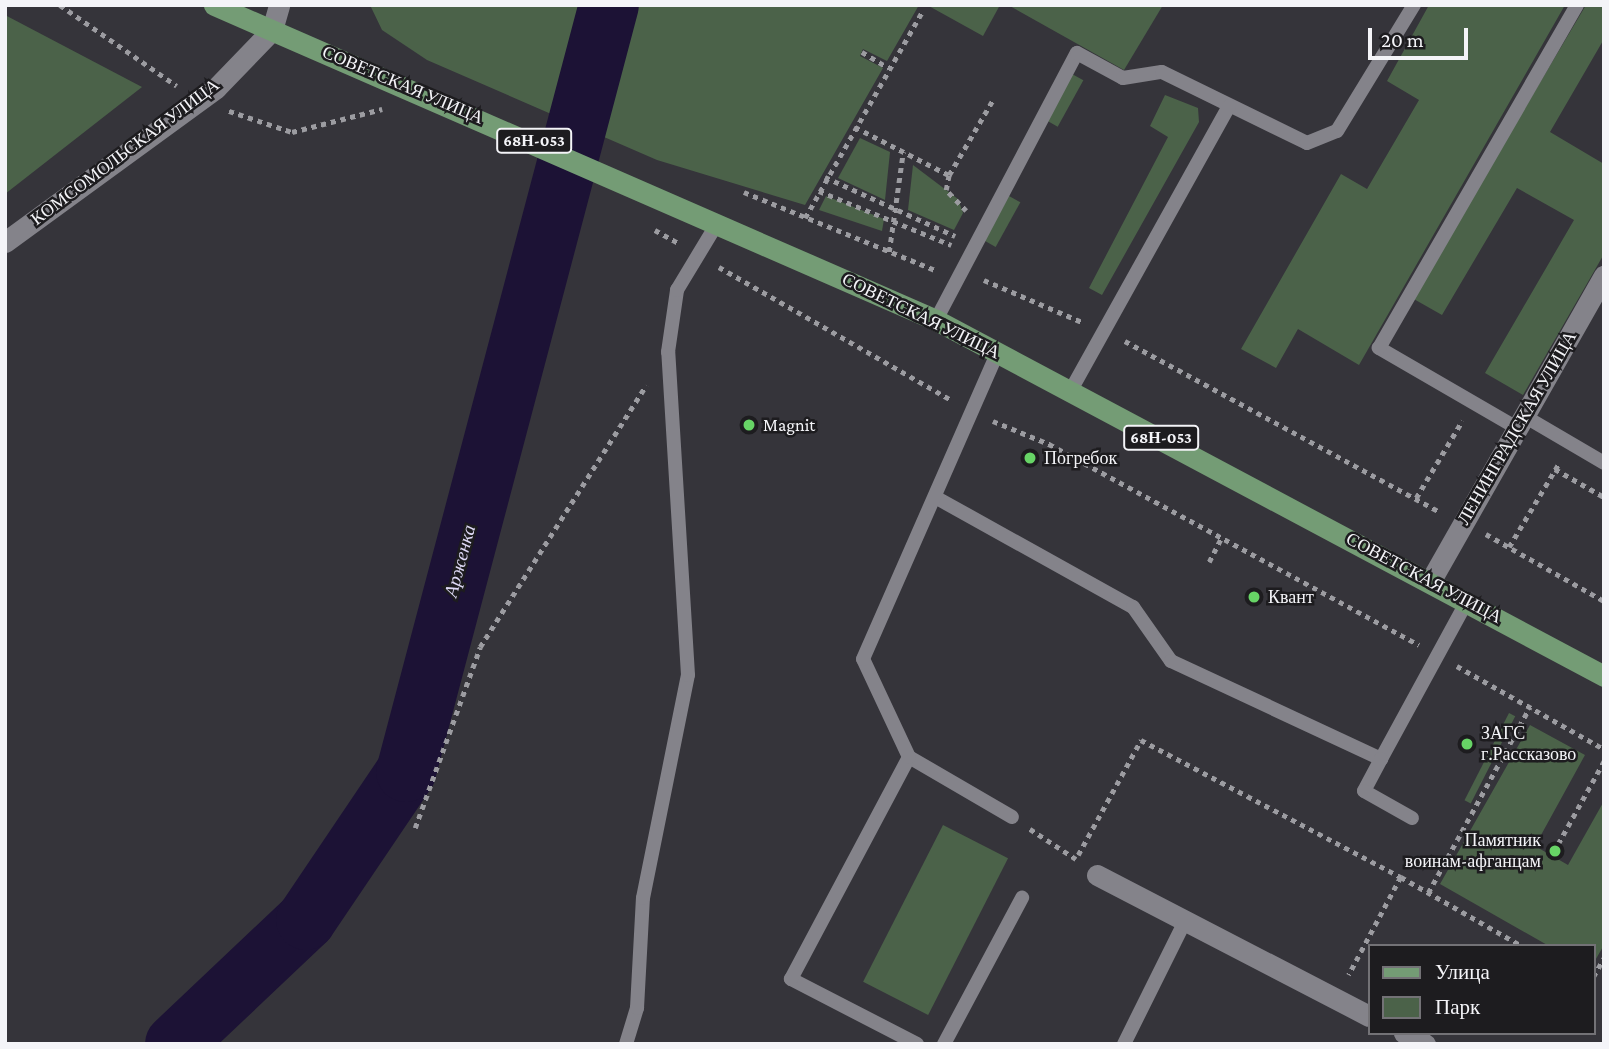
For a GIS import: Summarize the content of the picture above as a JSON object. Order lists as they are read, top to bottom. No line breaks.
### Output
{"streets":{"main road":["СОВЕТСКАЯ УЛИЦА","68Н-053"],"street":["КОМСОМОЛЬСКАЯ УЛИЦА","ЛЕНИНГРАДСКАЯ УЛИЦА"]},"crossings":[["СОВЕТСКАЯ УЛИЦА","КОМСОМОЛЬСКАЯ УЛИЦА"],["СОВЕТСКАЯ УЛИЦА","ЛЕНИНГРАДСКАЯ УЛИЦА"]],"water":["Арженка"],"places":["Magnit","Погребок","Квант","ЗАГС г.Рассказово","Памятник воинам-афганцам"],"legend":["Улица","Парк"],"scale_bar":"20 m"}
